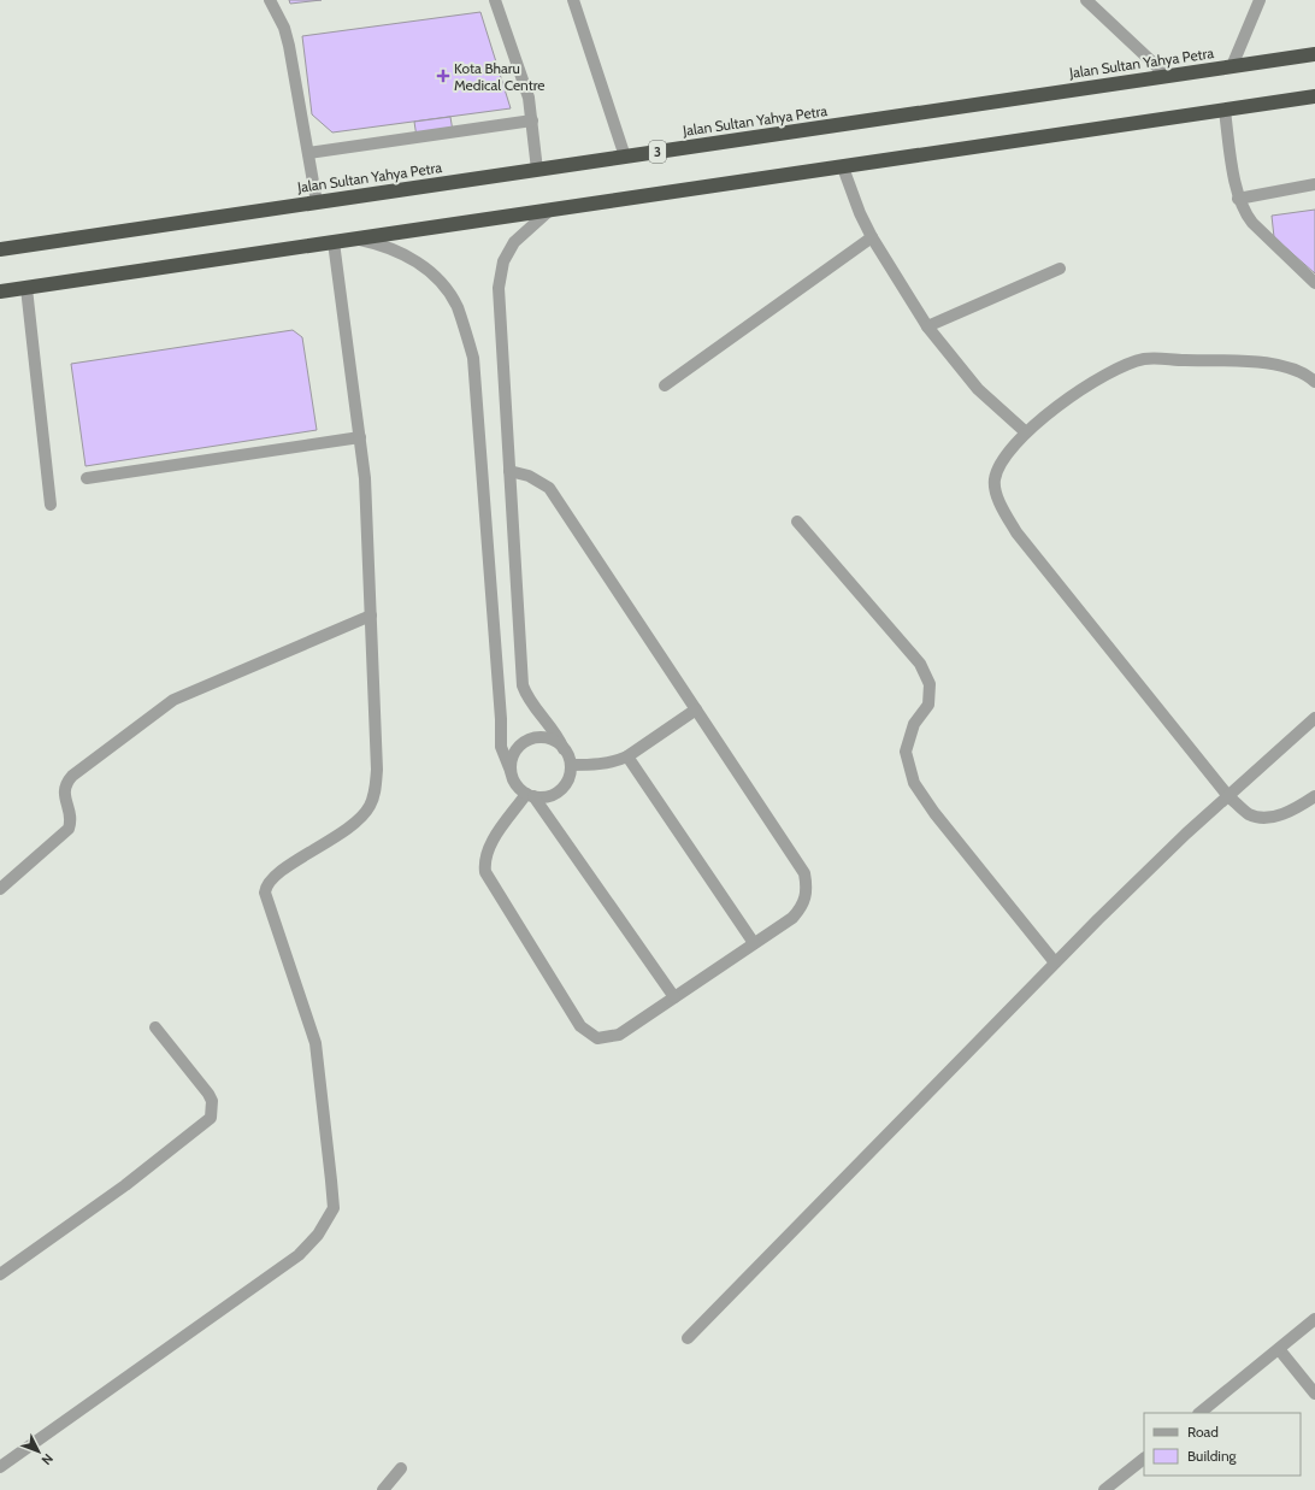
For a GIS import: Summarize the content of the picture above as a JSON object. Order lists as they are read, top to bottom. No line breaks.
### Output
{"streets":{"highway":["Jalan Sultan Yahya Petra","3"]},"places":{"health":["Kota Bharu Medical Centre"]},"legend":["Road","Building"],"north":"bottom right"}
